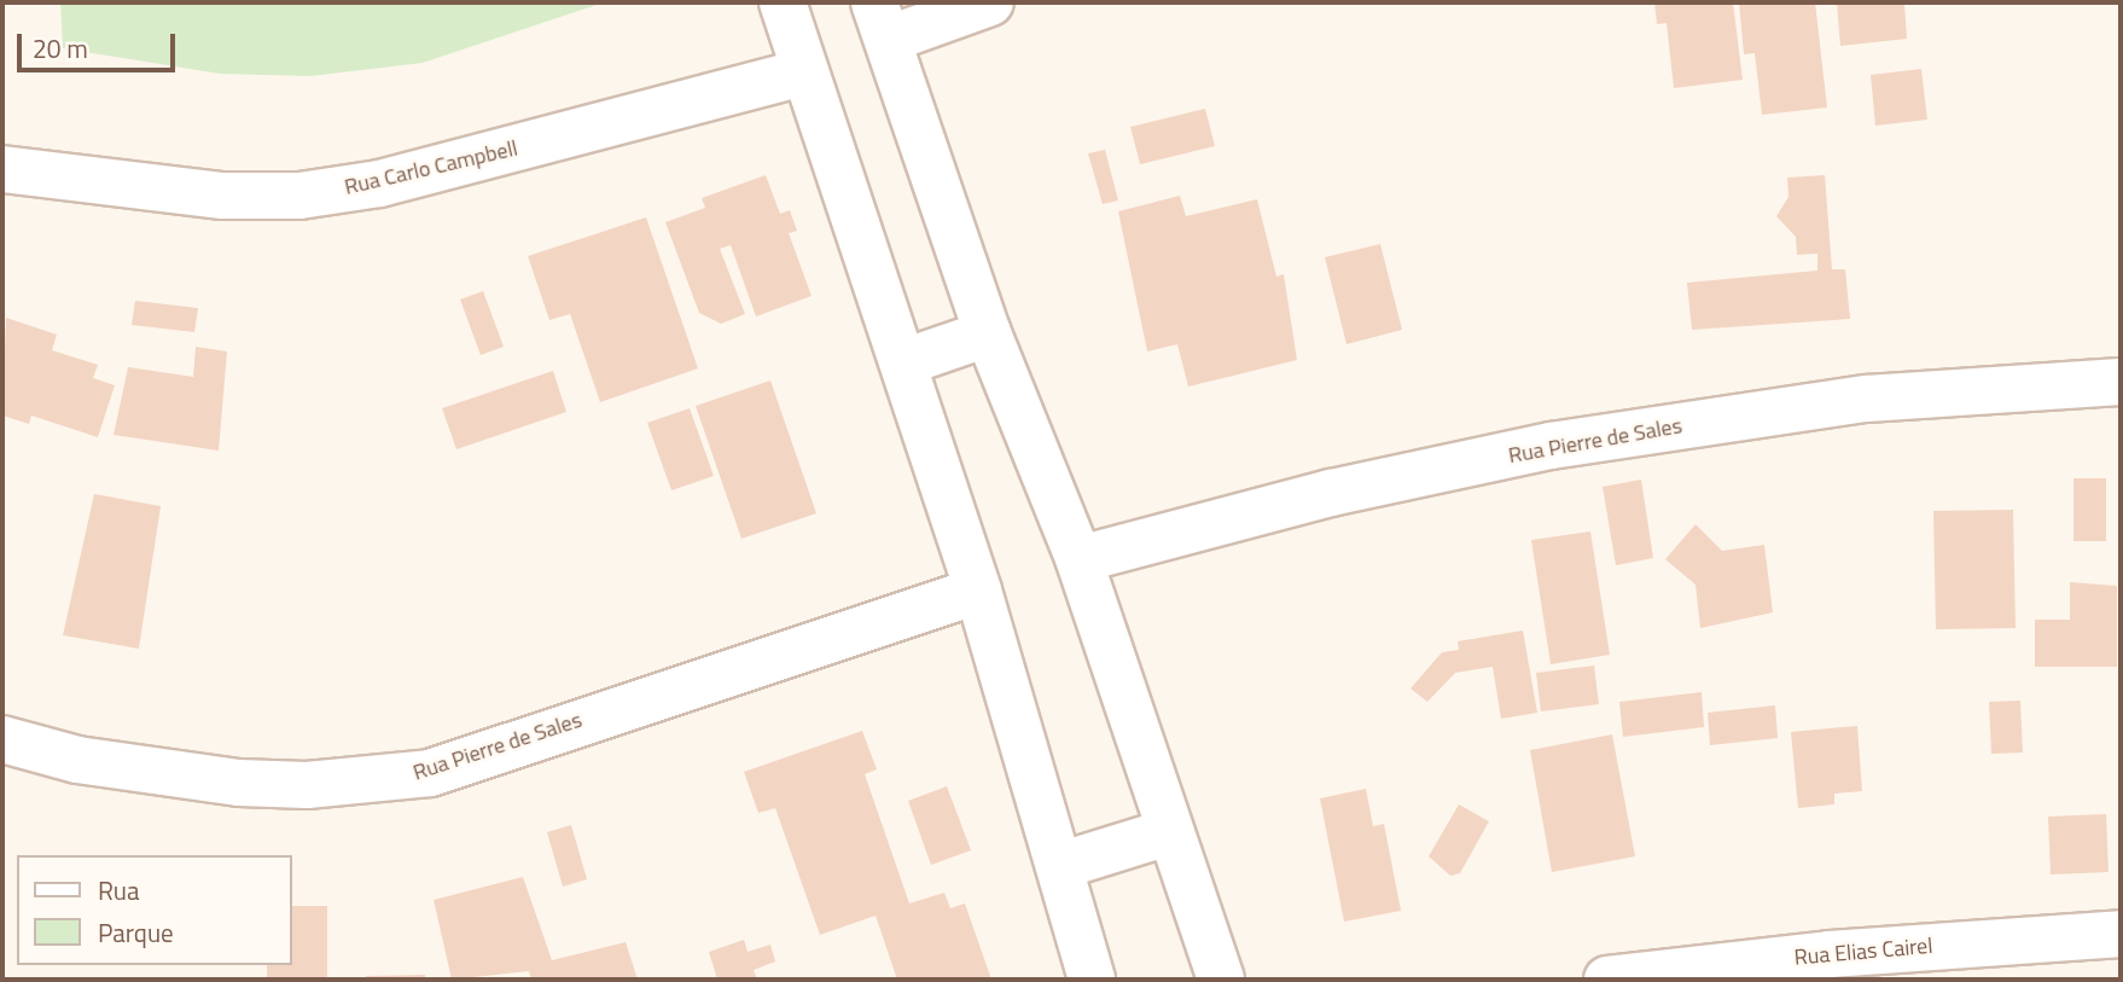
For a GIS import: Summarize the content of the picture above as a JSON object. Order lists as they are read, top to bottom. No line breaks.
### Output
{"streets":{"street":["Rua Carlo Campbell","Rua Pierre de Sales","Rua Elias Cairel"]},"legend":["Rua","Parque"],"scale_bar":"20 m"}
